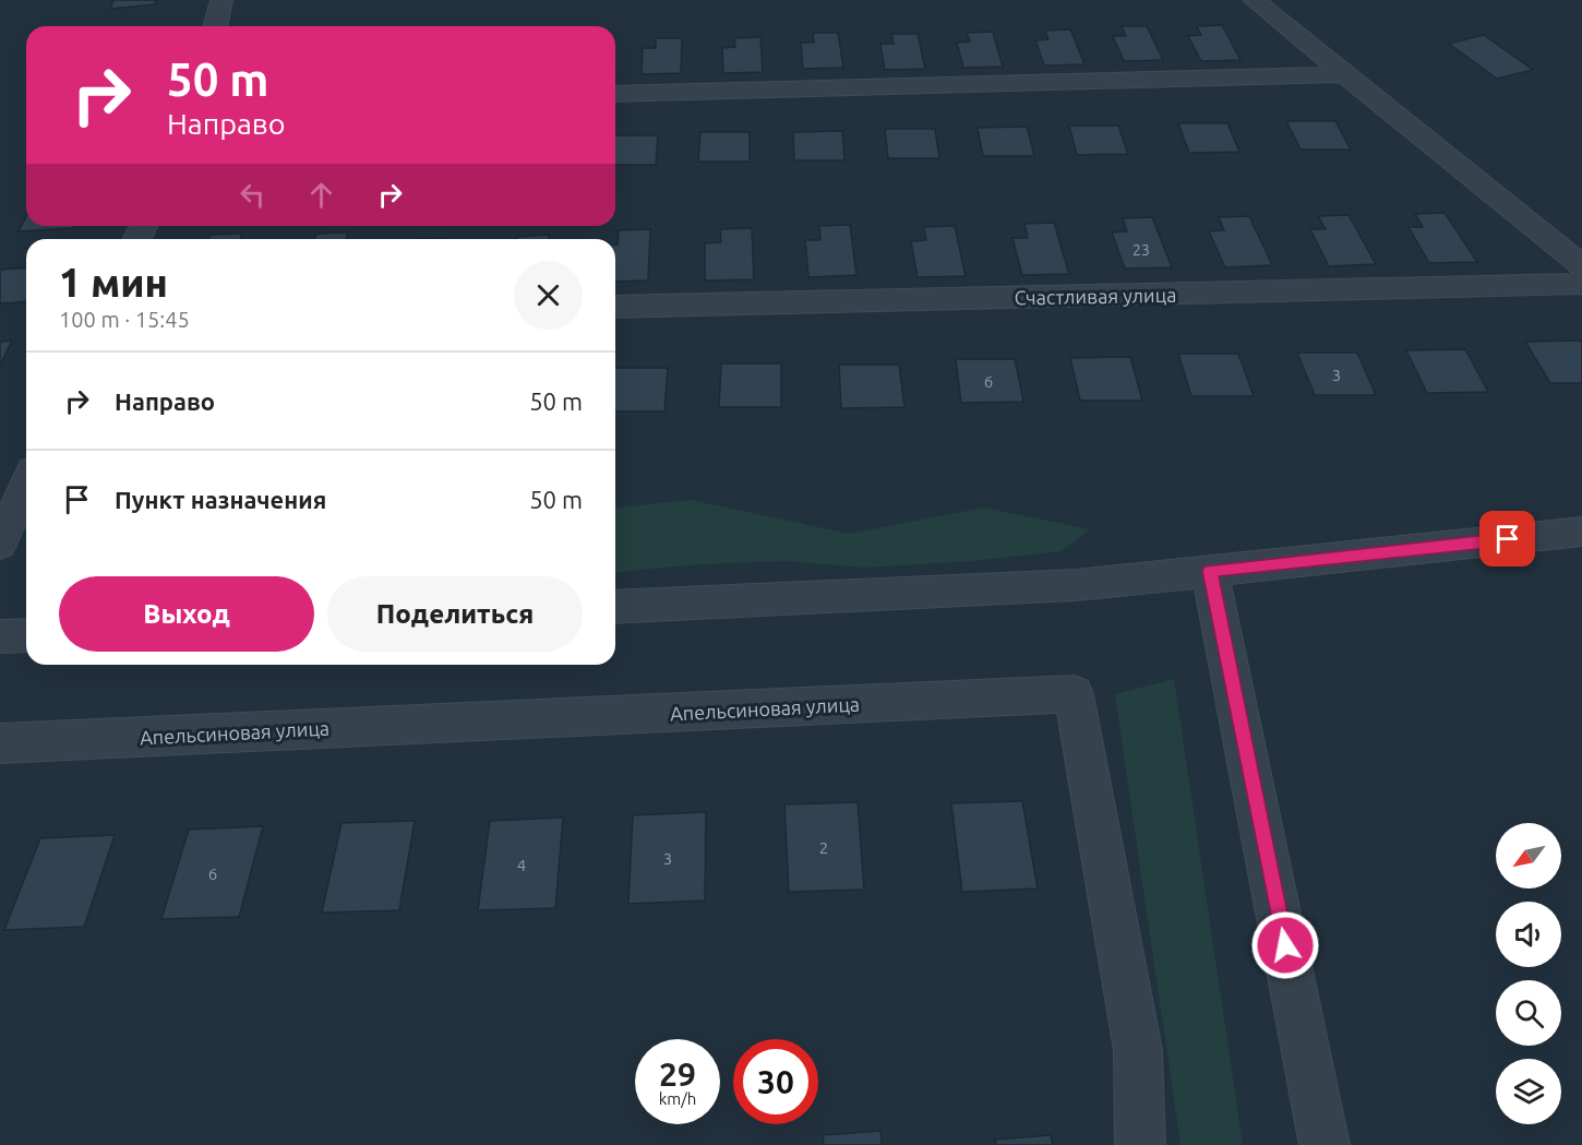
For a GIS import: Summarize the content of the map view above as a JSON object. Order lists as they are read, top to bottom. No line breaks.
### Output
{"streets":{"street":["Счастливая улица","Апельсиновая улица"]},"house_numbers":["23","3","6","2","3","4","6"],"north":"bottom left","page":{"turn":["50 m","Направо"],"heading":["1 мин","100 m · 15:45"],"list":[{"name":"Направо","value":"50 m"},{"name":"Пункт назначения","value":"50 m"}],"buttons":["Выход","Поделиться"],"speed":"29 km/h","limit":"30"}}
